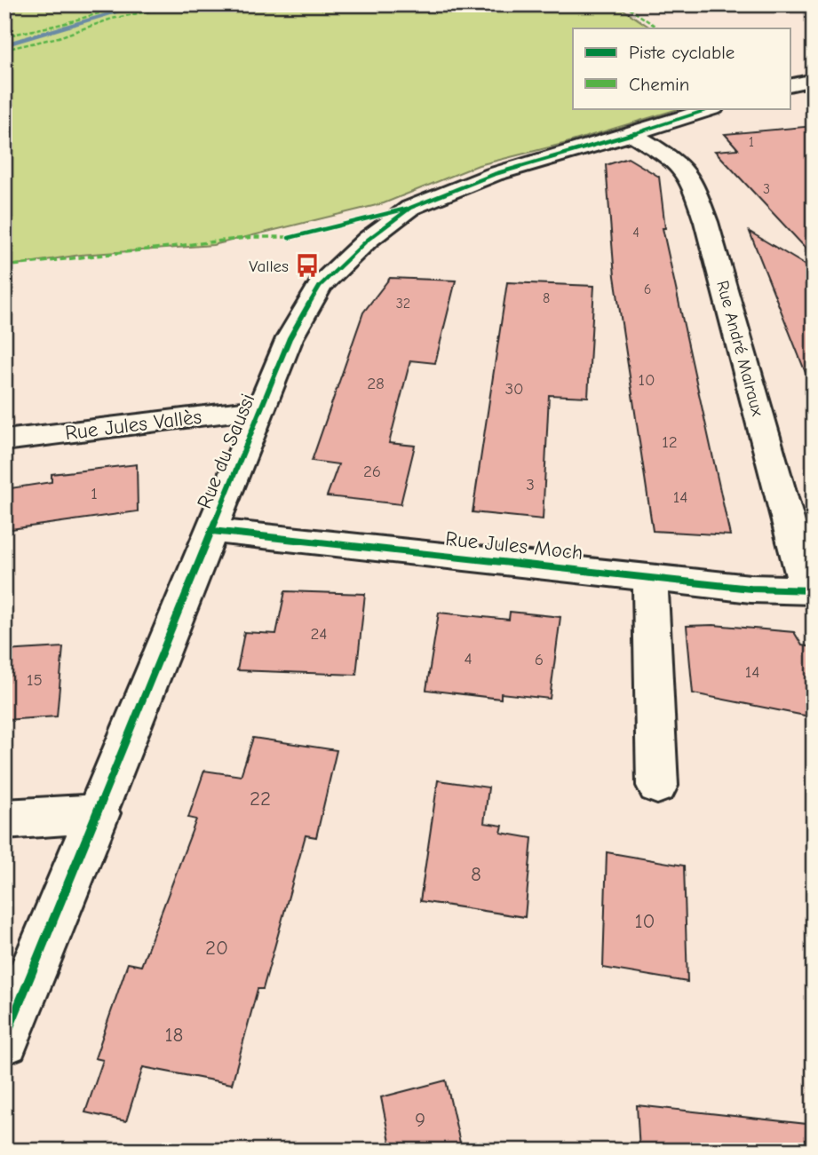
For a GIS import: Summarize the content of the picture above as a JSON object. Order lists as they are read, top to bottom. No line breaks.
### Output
{"streets":{"street":["Rue André Malraux","Rue Jules Vallès","Rue du Saussi","Rue Jules Moch"]},"crossings":[["Rue André Malraux","Rue du Saussi"],["Rue André Malraux","Rue Jules Moch"],["Rue Jules Vallès","Rue du Saussi"],["Rue du Saussi","Rue Jules Moch"]],"places":{"bus stop":["Valles"]},"house_numbers":["1","3","4","6","8","32","10","28","30","12","26","3","1","14","24","4","6","14","15","22","8","10","20","18","9"],"legend":["Piste cyclable","Chemin"]}
